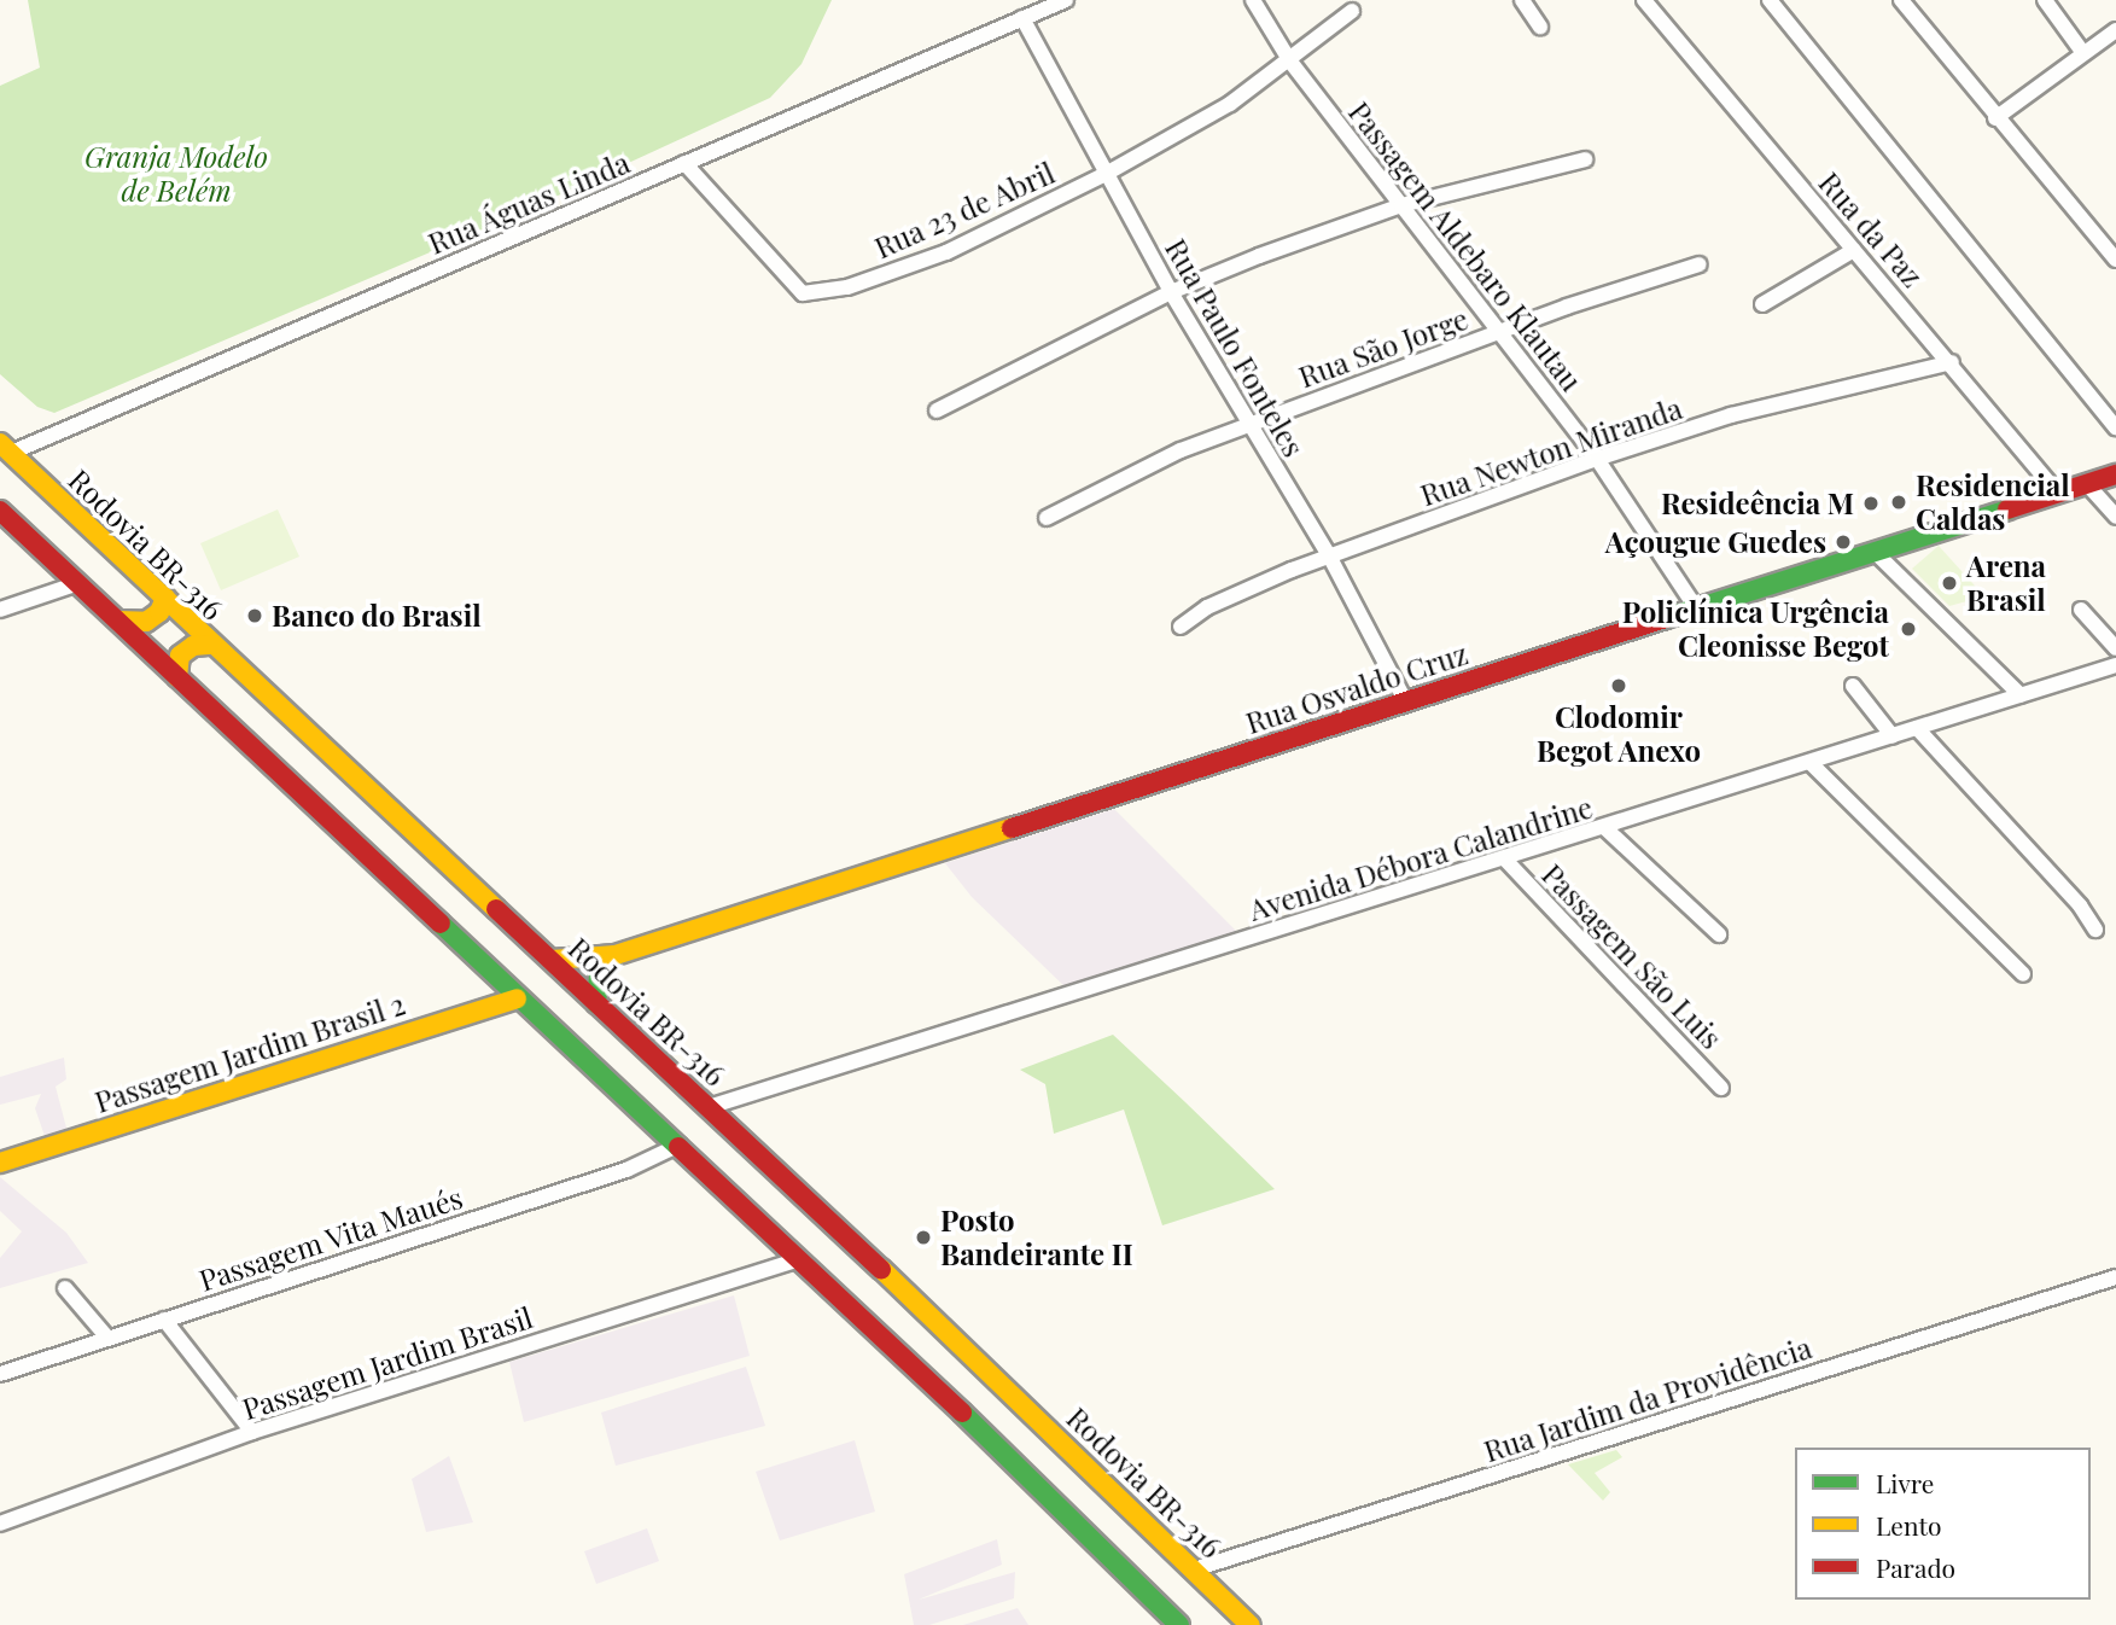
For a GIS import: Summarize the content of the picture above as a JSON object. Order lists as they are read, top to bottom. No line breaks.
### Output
{"streets":{"main road":["Rodovia BR-316","Rua Osvaldo Cruz","Passagem Jardim Brasil 2"],"street":["Rua Águas Linda","Rua 23 de Abril","Rua da Paz","Passagem Aldebaro Klautau","Rua Paulo Fonteles","Rua São Jorge","Rua Newton Miranda","Avenida Débora Calandrine","Passagem São Luis","Passagem Vita Maués","Passagem Jardim Brasil","Rua Jardim da Providência"]},"crossings":[["Rua Águas Linda","Rua 23 de Abril"],["Rua Águas Linda","Rua Paulo Fonteles"],["Rua Águas Linda","Rodovia BR-316"],["Rua 23 de Abril","Passagem Aldebaro Klautau"],["Rua 23 de Abril","Rua Paulo Fonteles"],["Rua da Paz","Rua Newton Miranda"],["Rua da Paz","Rua Osvaldo Cruz"],["Passagem Aldebaro Klautau","Rua São Jorge"],["Passagem Aldebaro Klautau","Rua Newton Miranda"],["Passagem Aldebaro Klautau","Rua Osvaldo Cruz"],["Rua Paulo Fonteles","Rua São Jorge"],["Rua Paulo Fonteles","Rua Newton Miranda"],["Rua Paulo Fonteles","Rua Osvaldo Cruz"],["Rodovia BR-316","Rua Osvaldo Cruz"],["Rodovia BR-316","Avenida Débora Calandrine"],["Rodovia BR-316","Rua Jardim da Providência"],["Avenida Débora Calandrine","Passagem São Luis"]],"parks":["Granja Modelo de Belém"],"places":["Residencial Caldas","Resideência M","Açougue Guedes","Arena Brasil","Banco do Brasil","Policlínica Urgência Cleonisse Begot","Clodomir Begot Anexo","Posto Bandeirante II"],"legend":["Livre","Lento","Parado"]}
